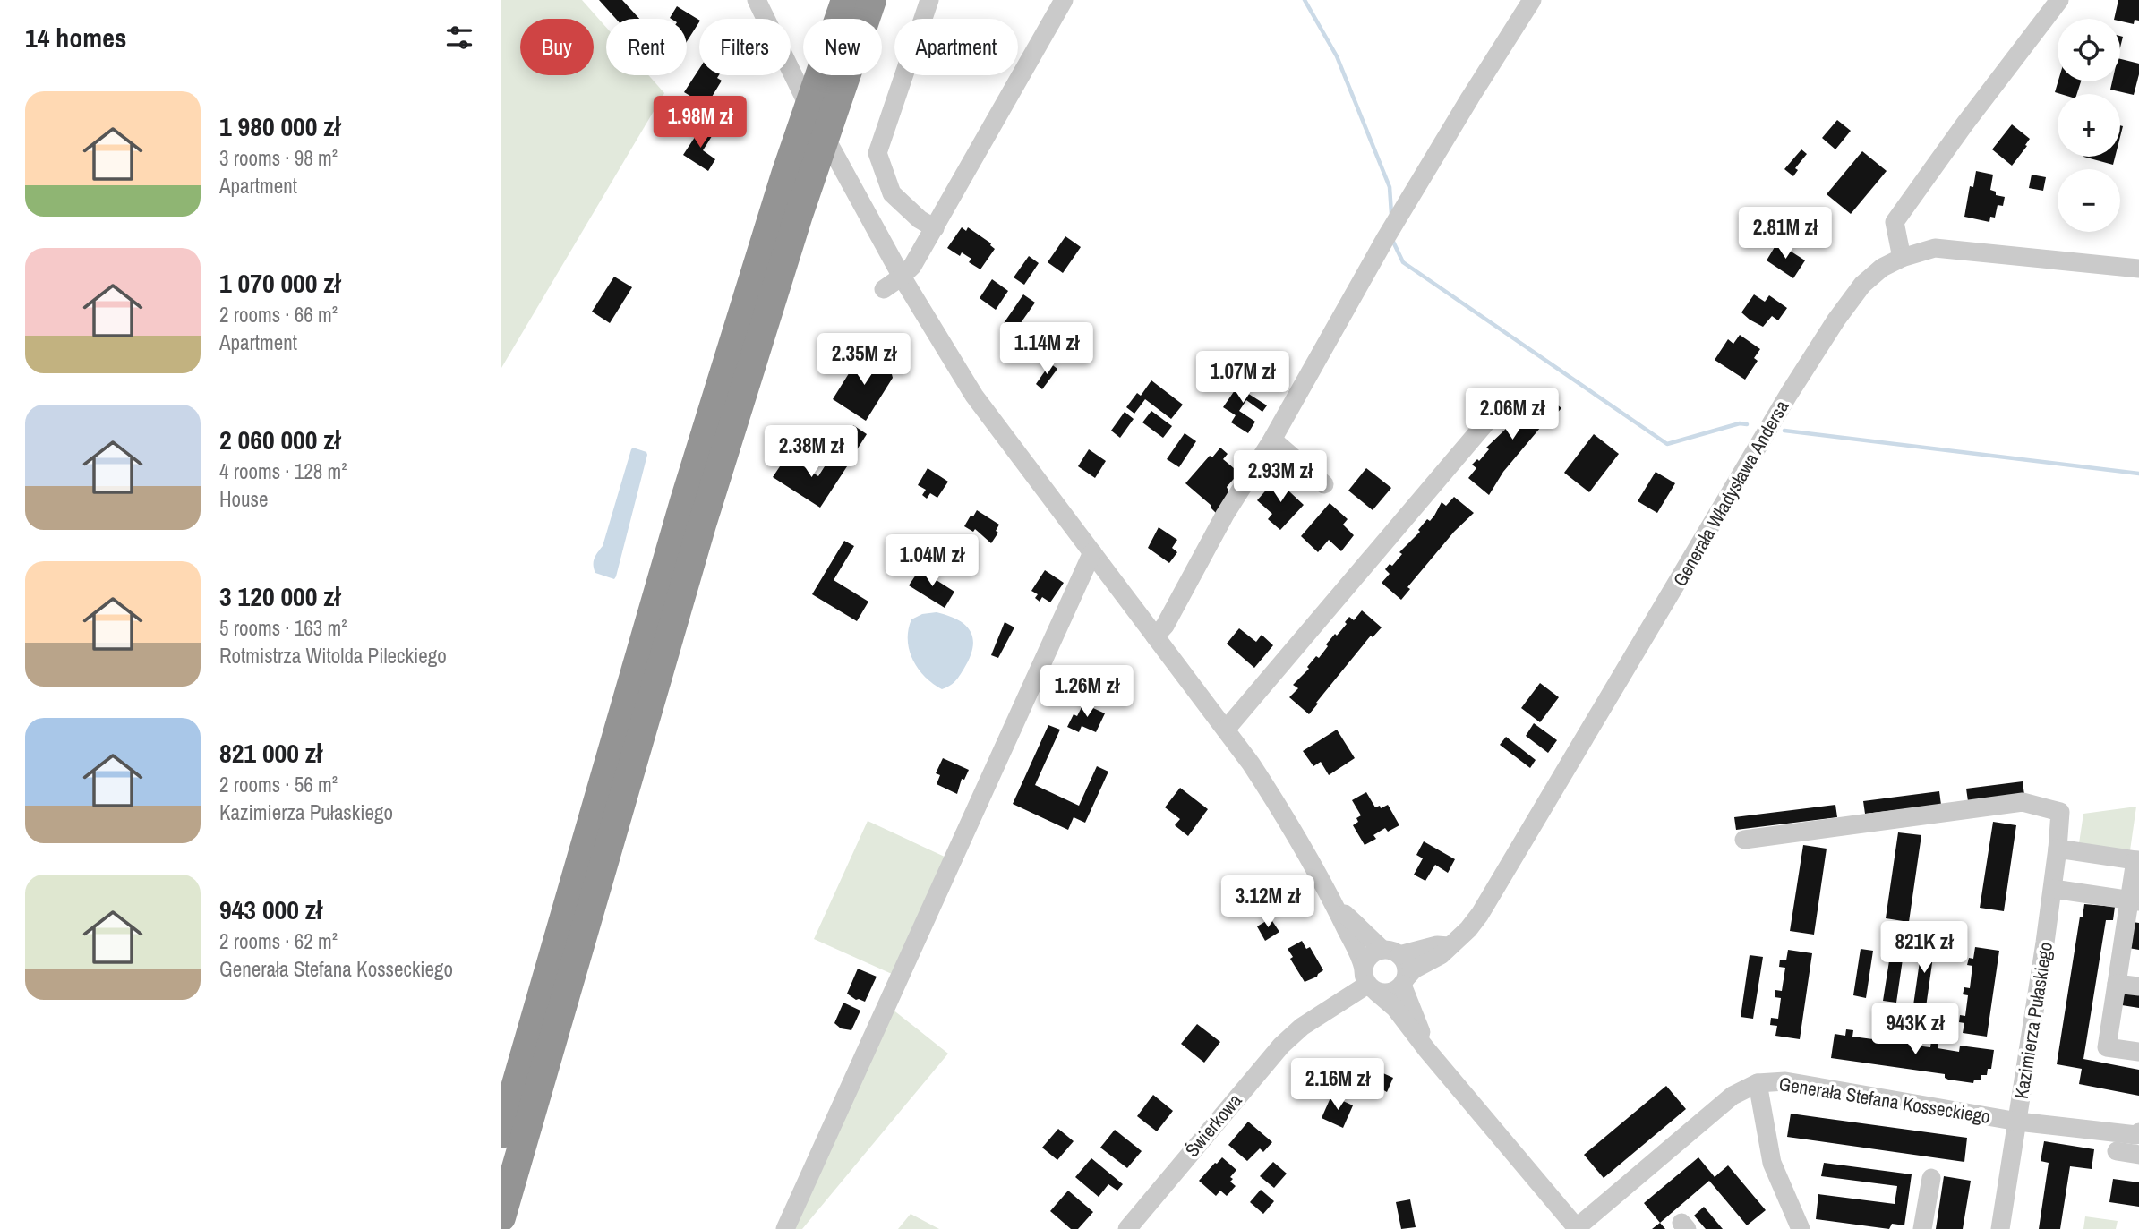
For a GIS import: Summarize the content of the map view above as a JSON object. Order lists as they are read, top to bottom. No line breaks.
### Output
{"streets":{"street":["Generała Władysława Andersa","Kazimierza Pułaskiego","Generała Stefana Kosseckiego","Świerkowa"]},"crossings":[["Generała Władysława Andersa","Świerkowa"],["Kazimierza Pułaskiego","Generała Stefana Kosseckiego"]],"page":{"heading":"14 homes","map_buttons":["+","−"],"chip":["Buy","Rent","Filters","New","Apartment"],"list":[{"name":"1 980 000 zł","note":"3 rooms · 98 m² · Apartment"},{"name":"1 070 000 zł","note":"2 rooms · 66 m² · Apartment"},{"name":"2 060 000 zł","note":"4 rooms · 128 m² · House"},{"name":"3 120 000 zł","note":"5 rooms · 163 m² · Rotmistrza Witolda Pileckiego"},{"name":"821 000 zł","note":"2 rooms · 56 m² · Kazimierza Pułaskiego"},{"name":"943 000 zł","note":"2 rooms · 62 m² · Generała Stefana Kosseckiego"}],"price":["1.98M zł","2.81M zł","1.14M zł","2.35M zł","1.07M zł","2.06M zł","2.38M zł","2.93M zł","1.04M zł","1.26M zł","3.12M zł","821K zł","943K zł","2.16M zł"]}}
